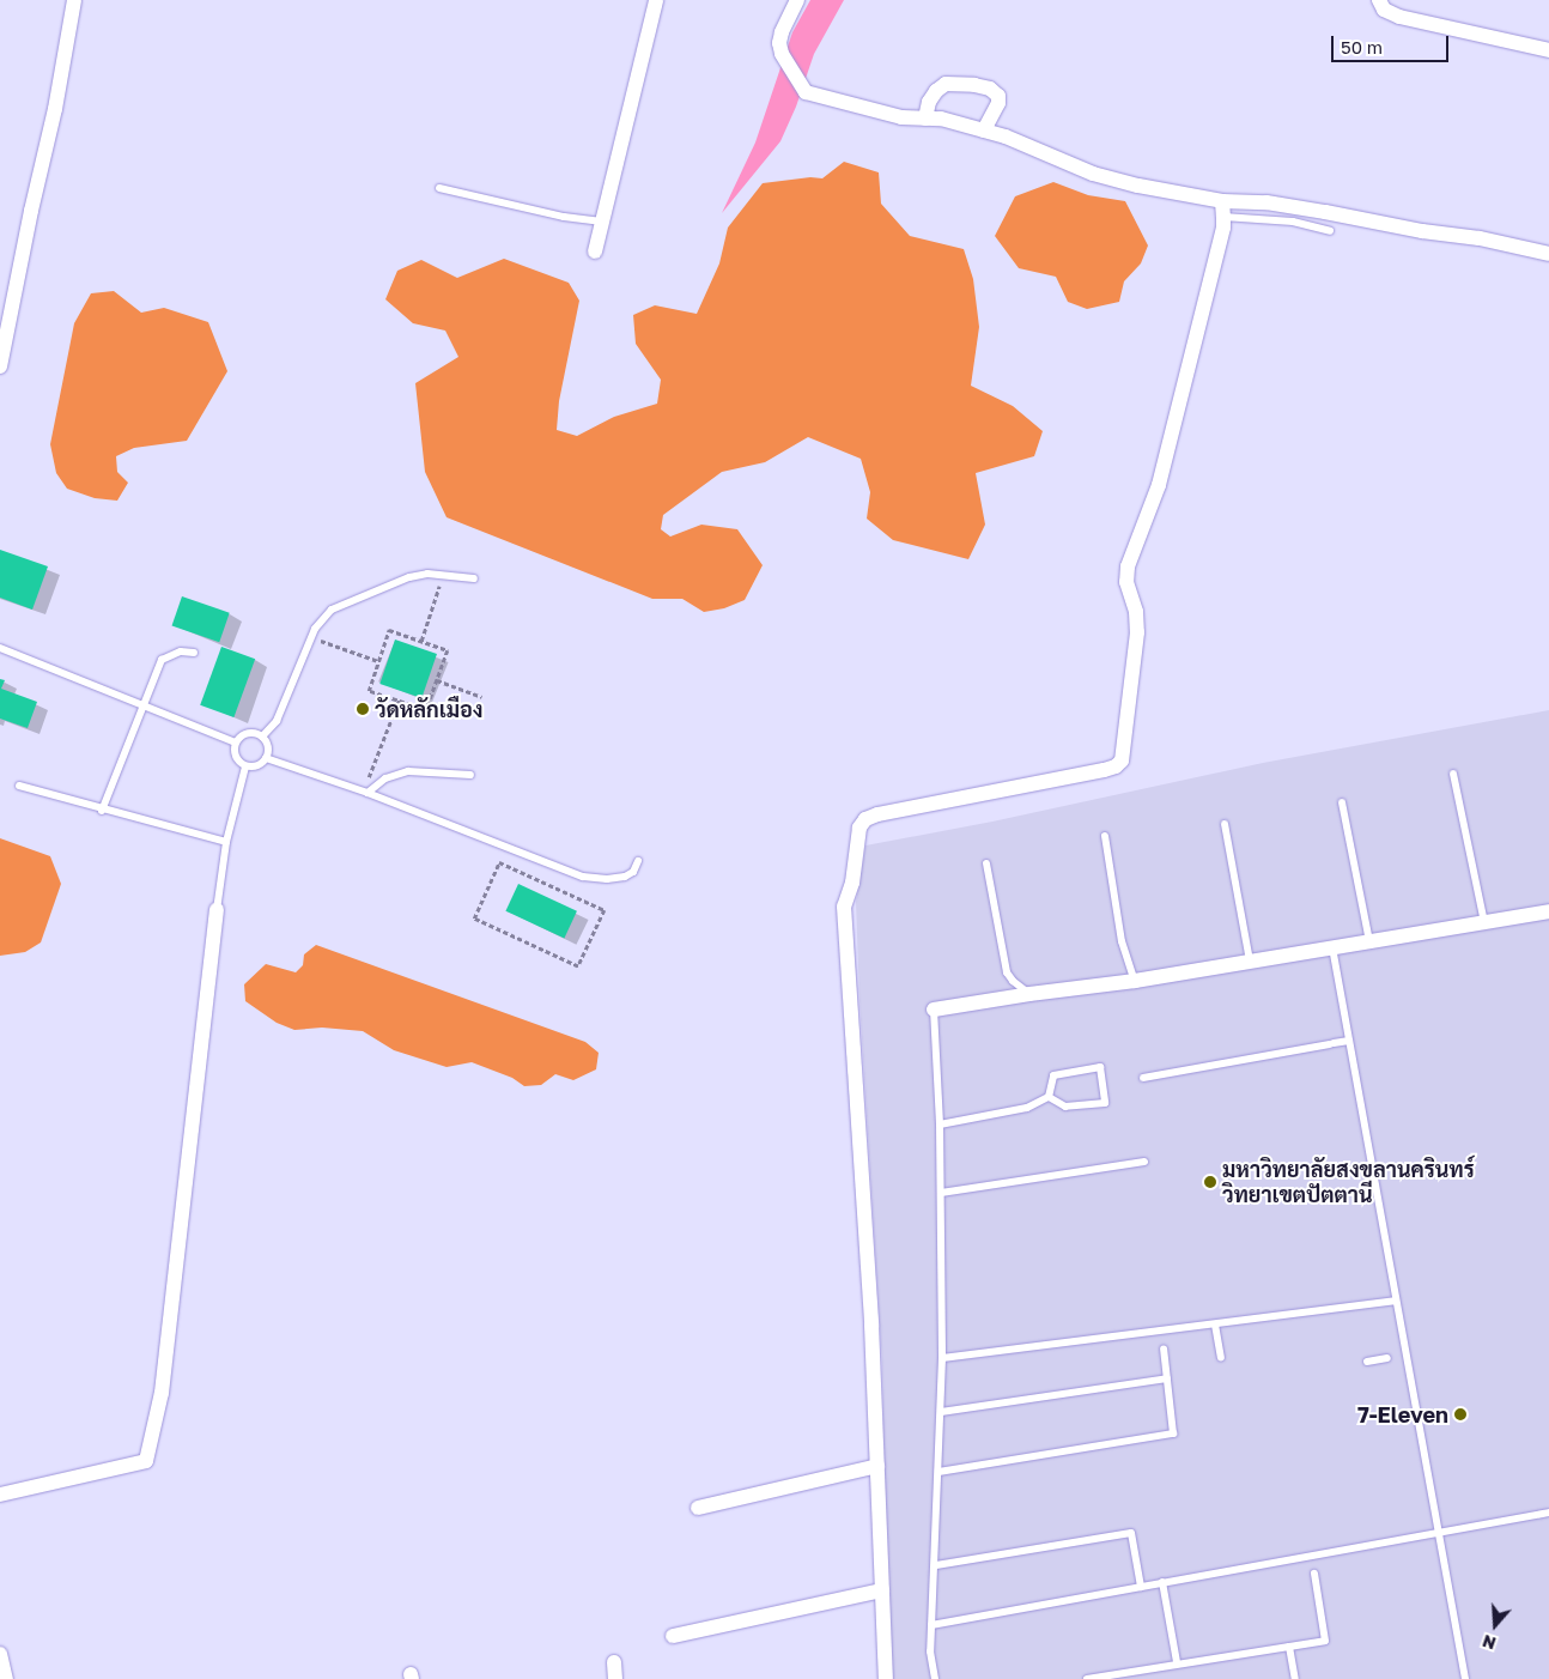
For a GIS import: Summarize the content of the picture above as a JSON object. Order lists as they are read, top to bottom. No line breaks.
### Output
{"places":["วัดหลักเมือง","มหาวิทยาลัยสงขลานครินทร์ วิทยาเขตปัตตานี","7-Eleven"],"scale_bar":"50 m","north":"bottom"}
